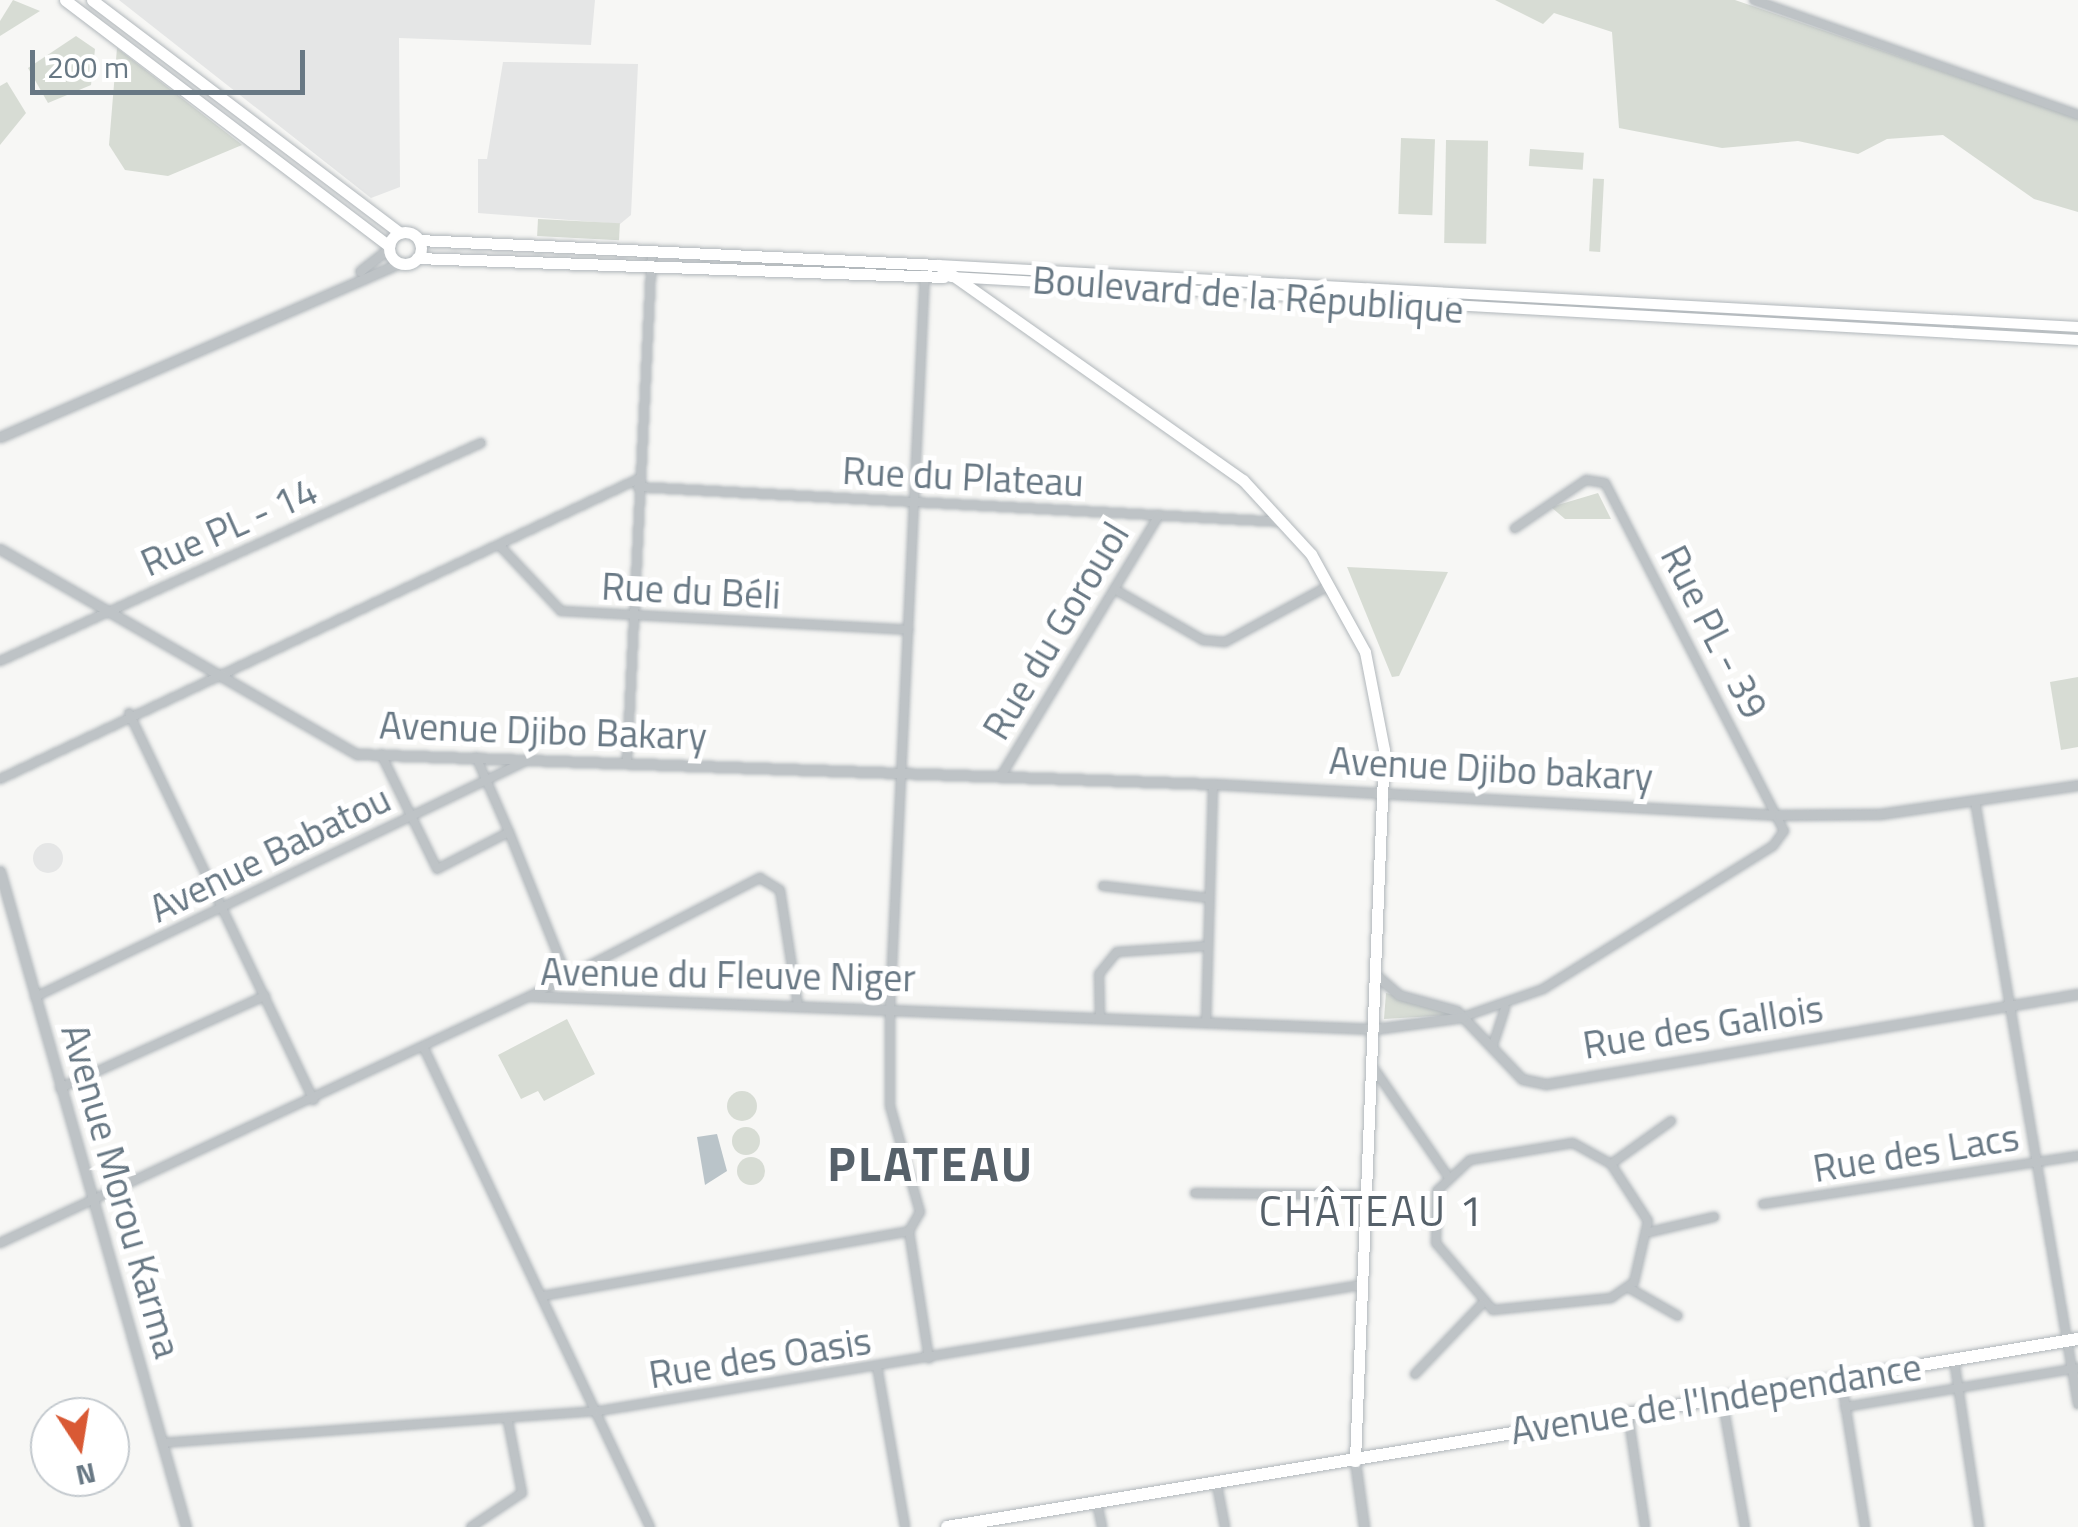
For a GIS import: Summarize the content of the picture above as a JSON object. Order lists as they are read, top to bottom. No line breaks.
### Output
{"streets":{"highway":["Avenue de l'Independance"],"main road":["Boulevard de la République"],"street":["Rue du Plateau","Rue PL - 14","Rue du Béli","Rue du Gorouol","Rue PL - 39","Avenue Djibo Bakary","Avenue Djibo bakary","Avenue Babatou","Avenue du Fleuve Niger","Rue des Gallois","Rue des Lacs","Avenue Morou Karma","Rue des Oasis"]},"crossings":[["Rue du Plateau","Rue du Béli"],["Rue du Plateau","Rue du Gorouol"],["Rue du Plateau","Avenue Djibo Bakary"],["Rue PL - 14","Avenue Djibo Bakary"],["Rue du Gorouol","Avenue Djibo bakary"],["Rue PL - 39","Avenue Djibo bakary"],["Rue PL - 39","Avenue du Fleuve Niger"],["Avenue Djibo Bakary","Avenue Djibo bakary"],["Avenue Djibo Bakary","Avenue Babatou"],["Avenue Djibo bakary","Avenue du Fleuve Niger"],["Avenue Babatou","Avenue Morou Karma"],["Avenue du Fleuve Niger","Rue des Gallois"],["Avenue du Fleuve Niger","Avenue Morou Karma"],["Avenue Morou Karma","Rue des Oasis"]],"districts":["PLATEAU","CHÂTEAU 1"],"scale_bar":"200 m","north":"bottom"}
